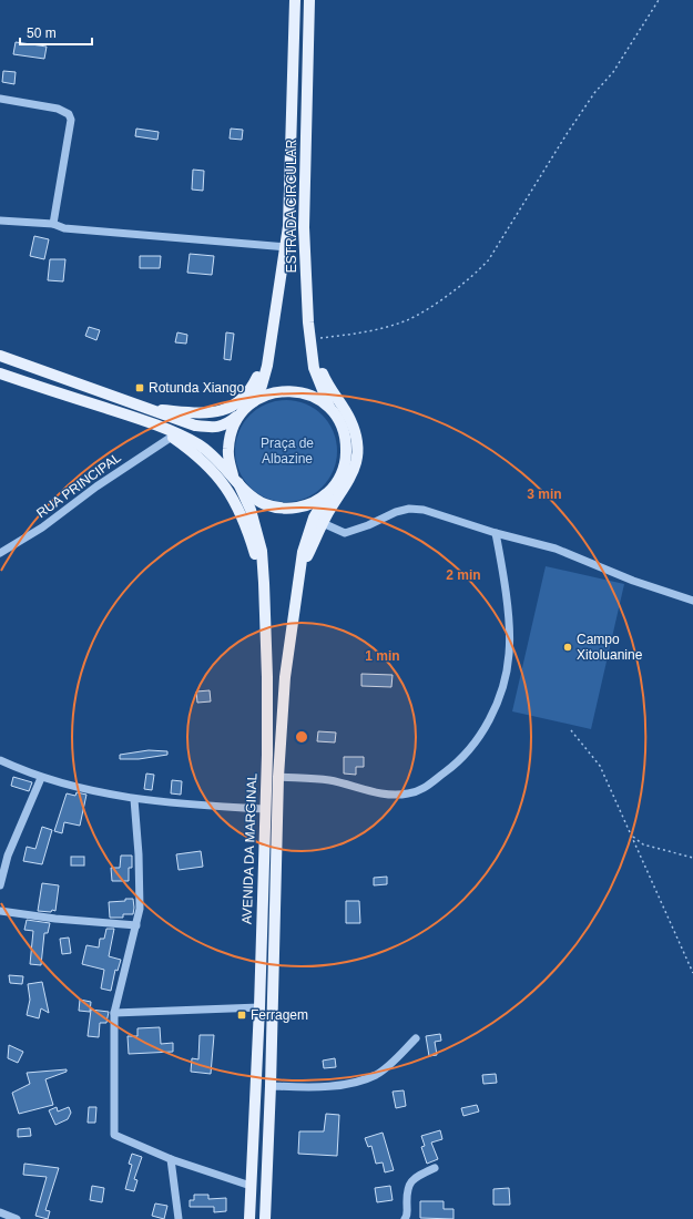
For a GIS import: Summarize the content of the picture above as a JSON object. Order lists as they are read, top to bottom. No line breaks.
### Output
{"streets":{"main road":["ESTRADA CIRCULAR","AVENIDA DA MARGINAL"],"street":["RUA PRINCIPAL"]},"crossings":[["ESTRADA CIRCULAR","AVENIDA DA MARGINAL"]],"parks":["Praça de Albazine"],"places":{"transit":["Rotunda Xiango","Ferragem"],"other":["Campo Xitoluanine"]},"scale_bar":"50 m","rings":["3 min","2 min","1 min"]}
